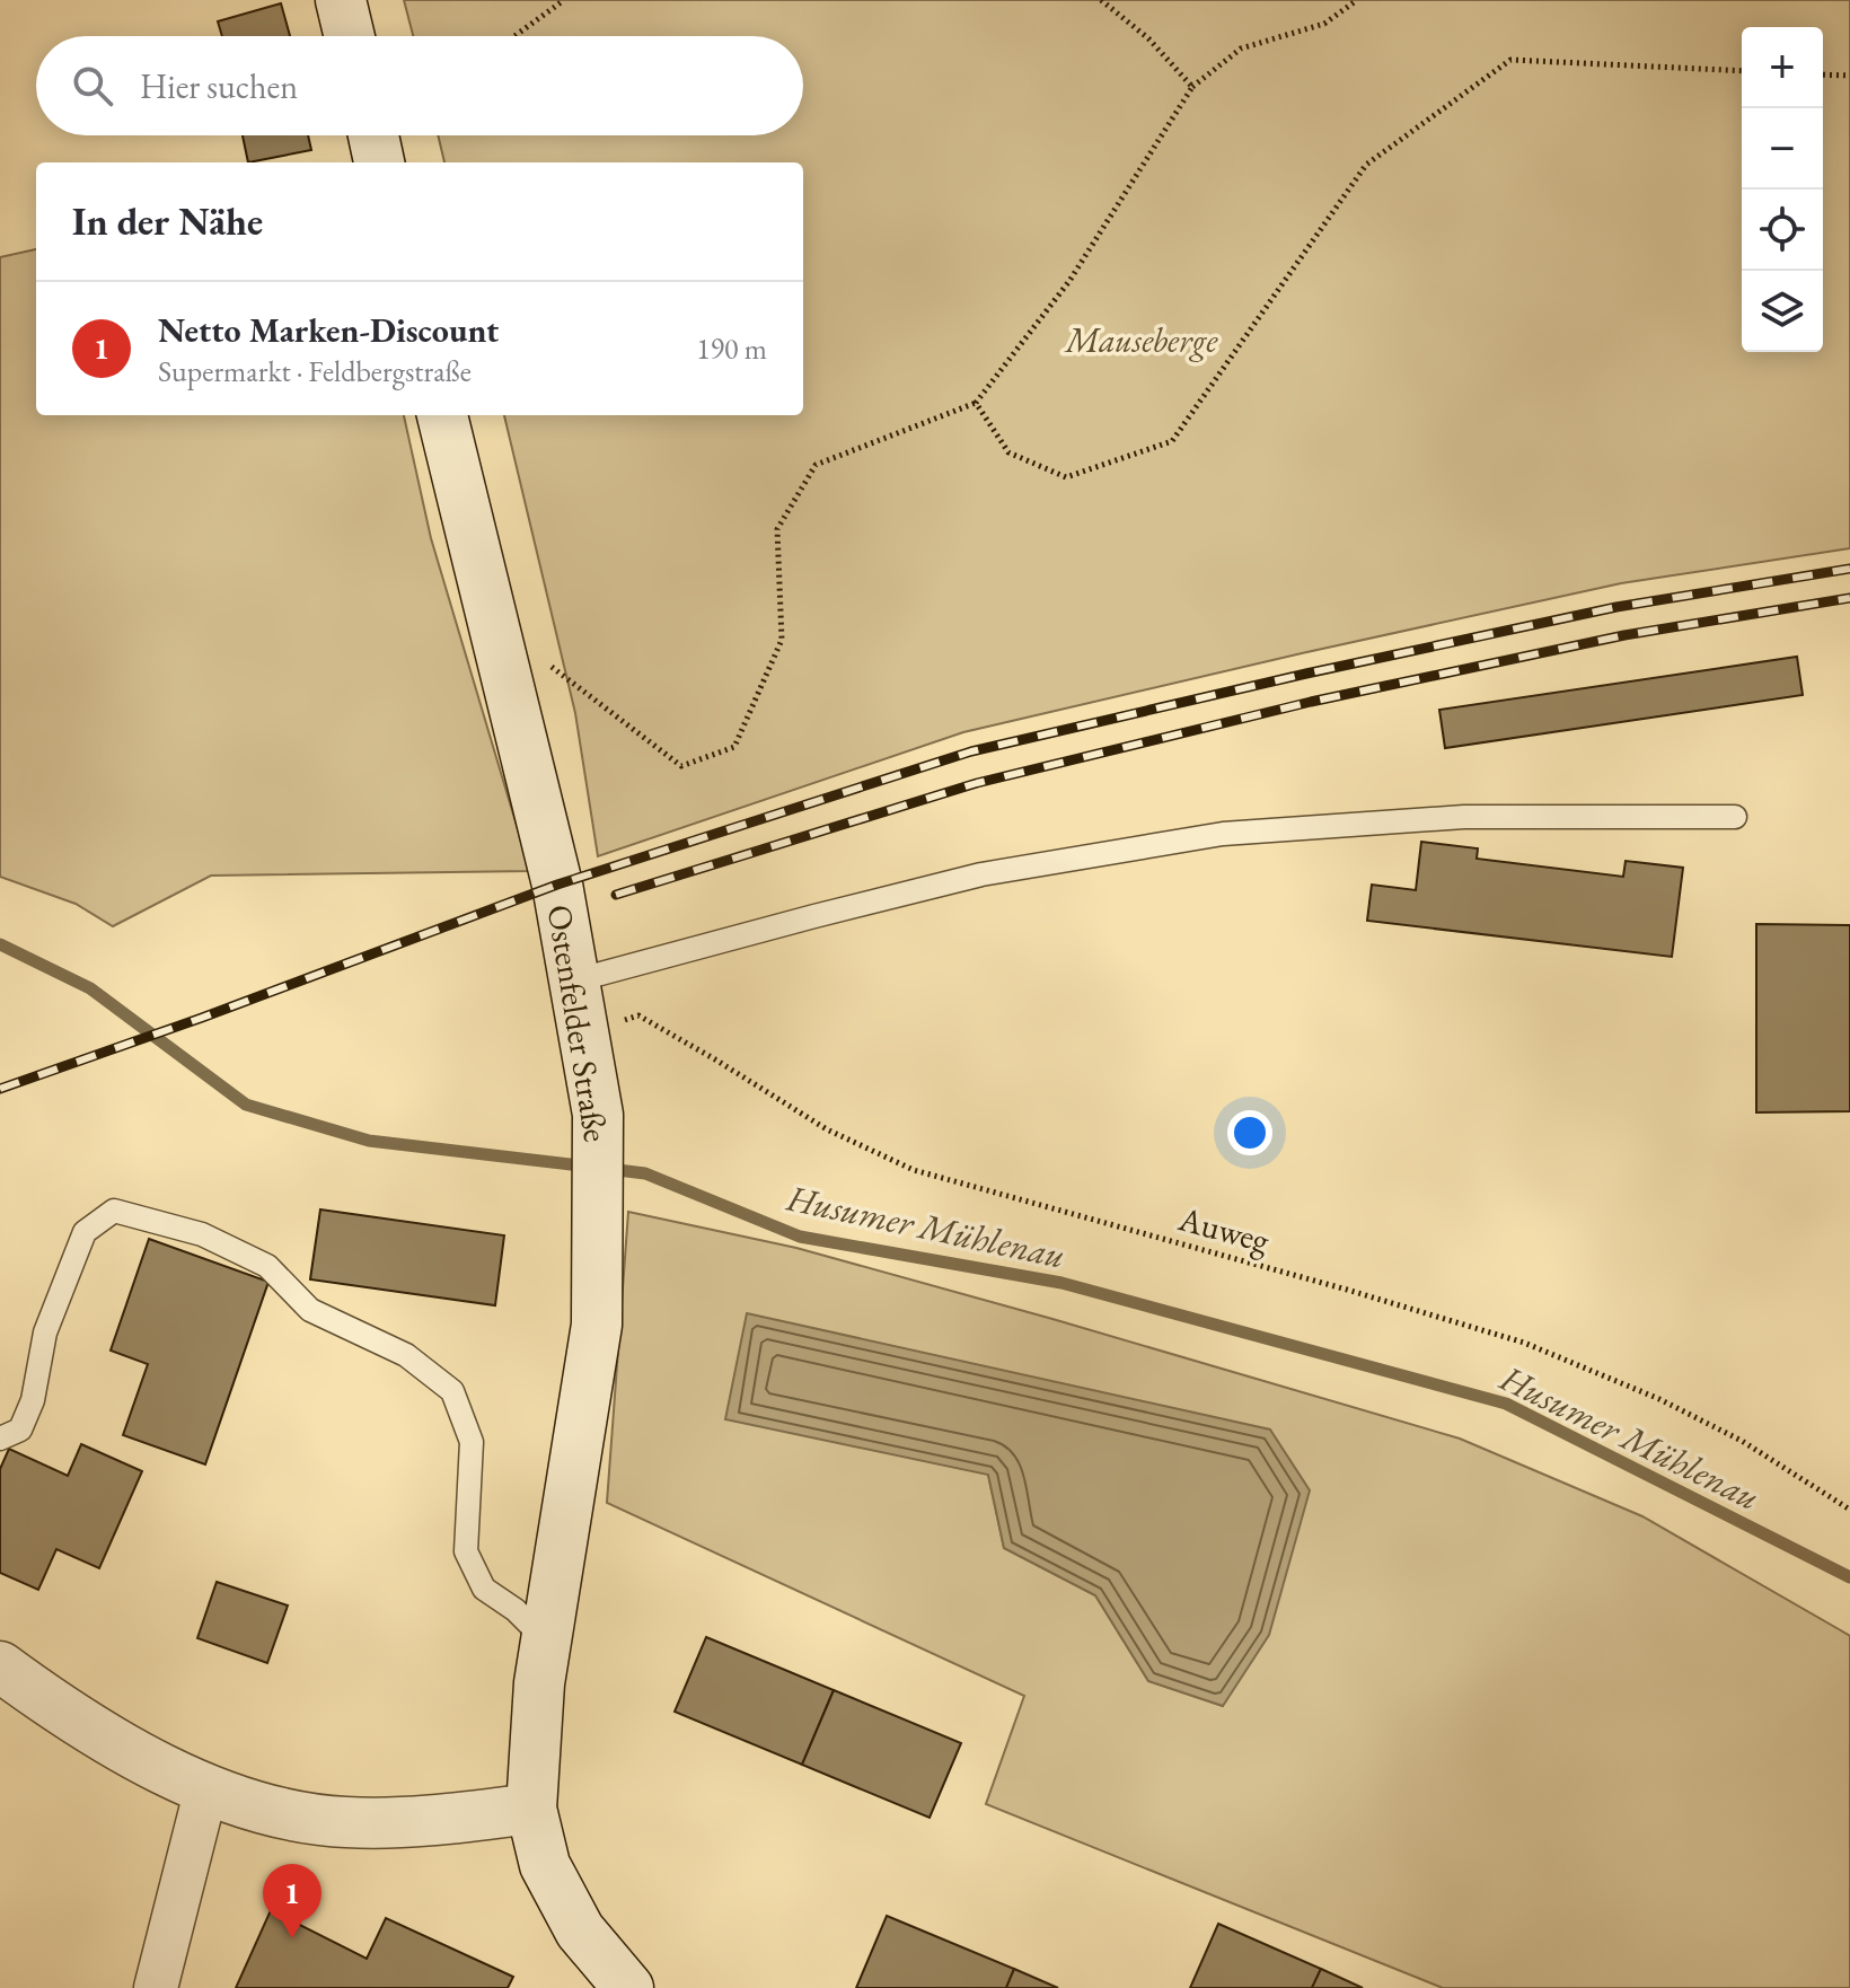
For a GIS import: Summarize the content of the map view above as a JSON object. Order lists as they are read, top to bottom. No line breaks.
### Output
{"streets":{"main road":["Ostenfelder Straße"],"path":["Auweg"]},"crossings":[["Ostenfelder Straße","Auweg"]],"water":["Husumer Mühlenau"],"parks":["Mauseberge"],"page":{"map_buttons":["+","−"],"search":"Hier suchen","heading":"In der Nähe","list":[{"mark":"1","name":"Netto Marken-Discount","note":"Supermarkt · Feldbergstraße","value":"190 m"}],"pins":"1"}}
